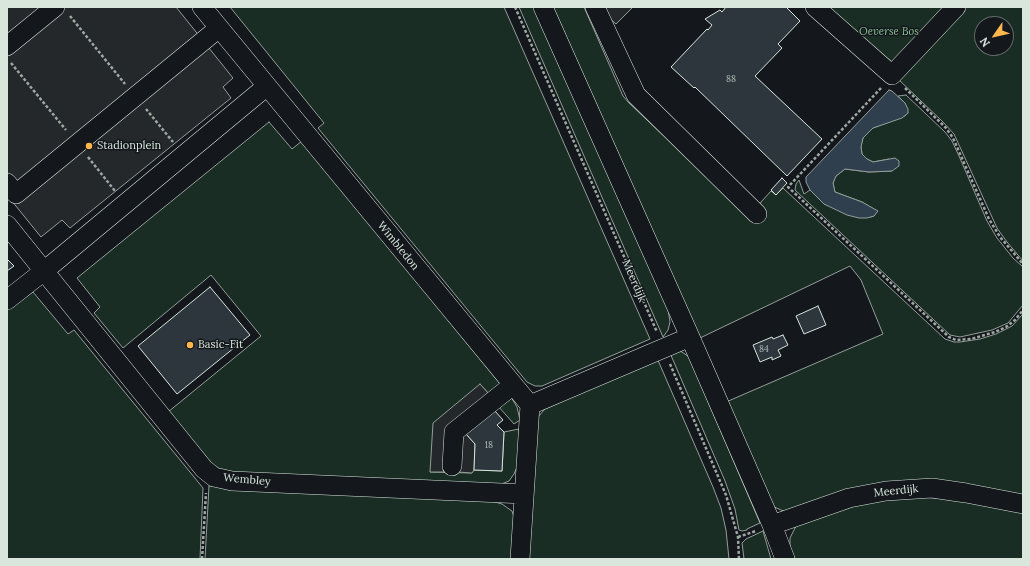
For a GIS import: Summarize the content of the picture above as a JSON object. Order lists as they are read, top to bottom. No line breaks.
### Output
{"streets":{"street":["Wimbledon","Meerdijk","Wembley"]},"parks":["Oeverse Bos"],"places":["Stadionplein","Basic-Fit"],"house_numbers":["88","84","18"],"north":"bottom left"}
